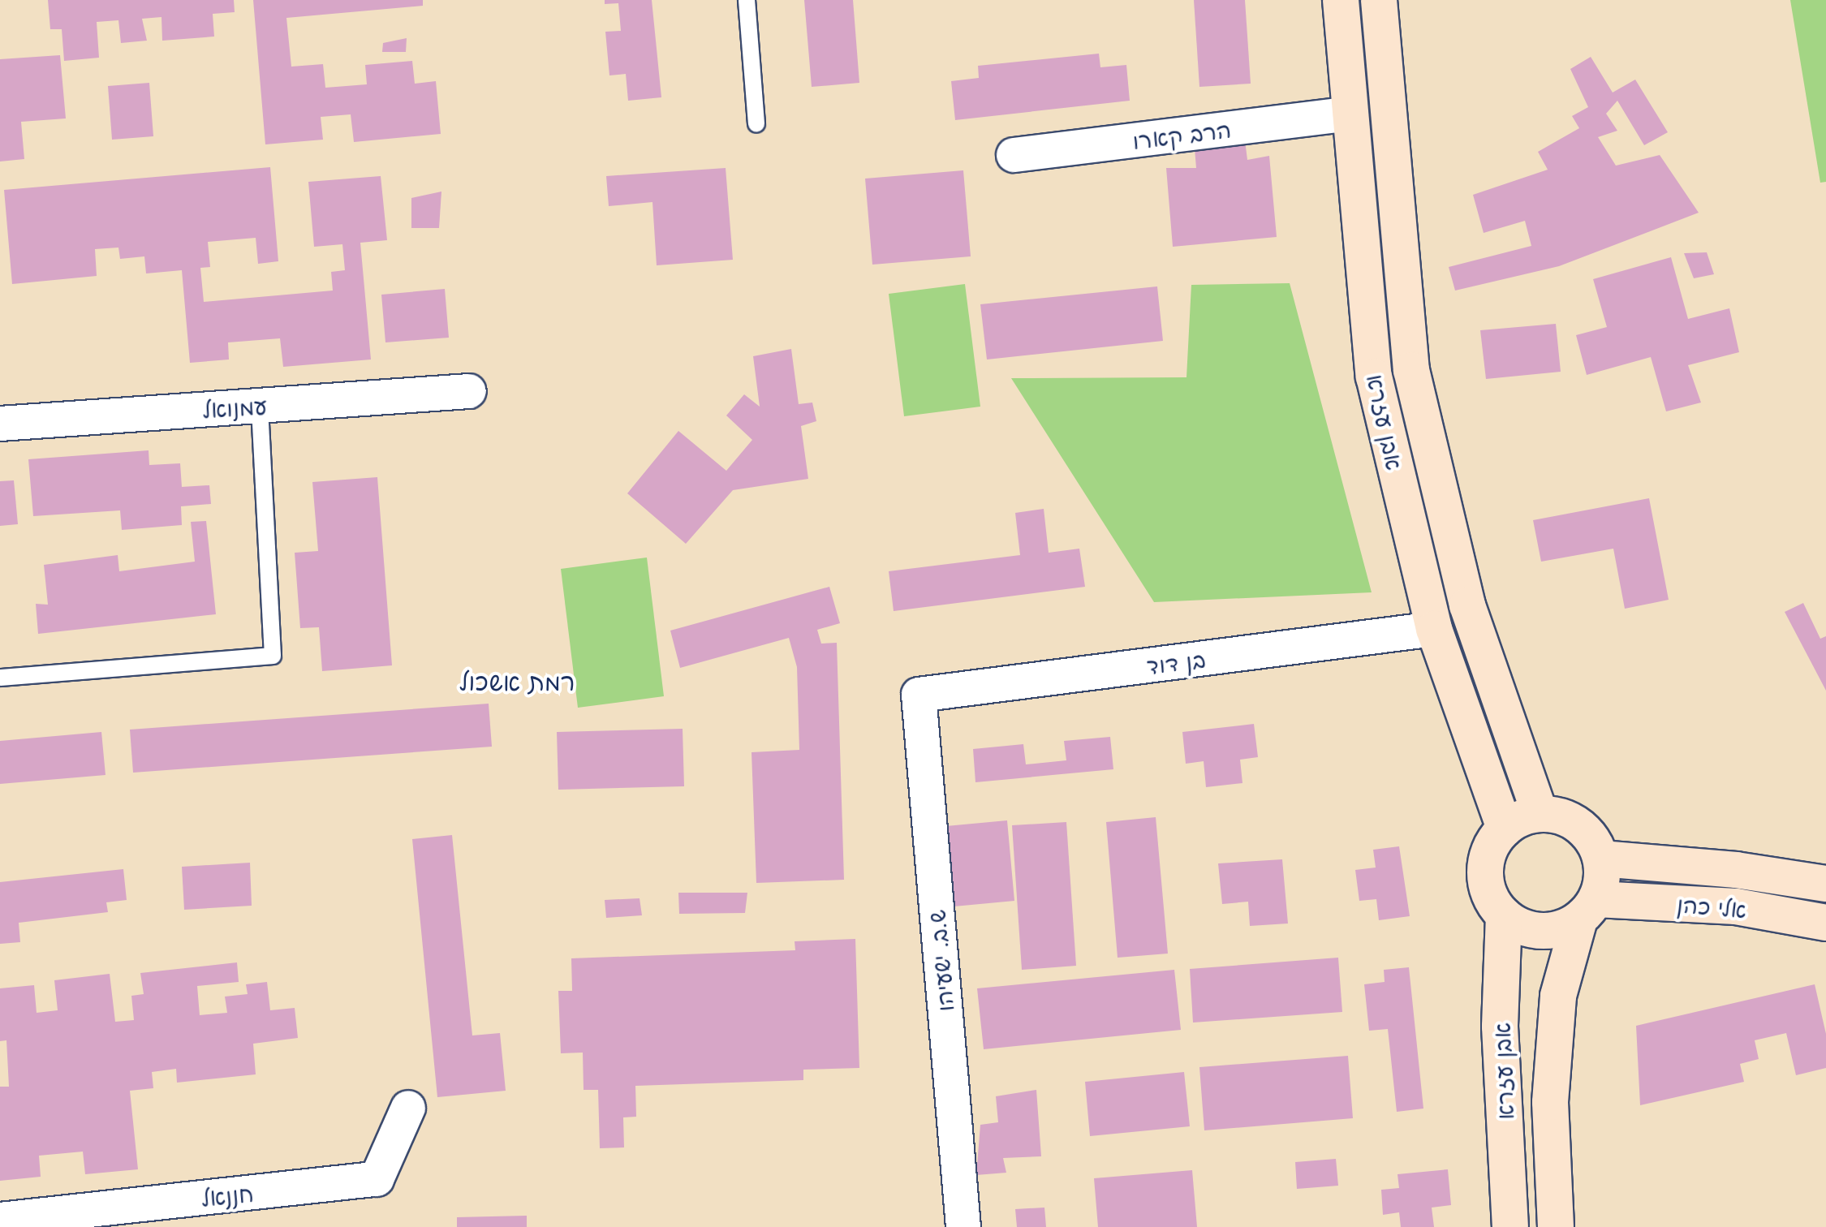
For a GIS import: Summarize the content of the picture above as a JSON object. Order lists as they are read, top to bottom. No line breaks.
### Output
{"streets":{"street":["הרב קארו","עמנואל","אבן עזרא","בן דוד","אלי כהן","ש.ב. ישעיהו","חננאל"]},"crossings":[["הרב קארו","אבן עזרא"],["אבן עזרא","בן דוד"],["אבן עזרא","אלי כהן"],["בן דוד","ש.ב. ישעיהו"]],"districts":["רמת אשכול"]}
